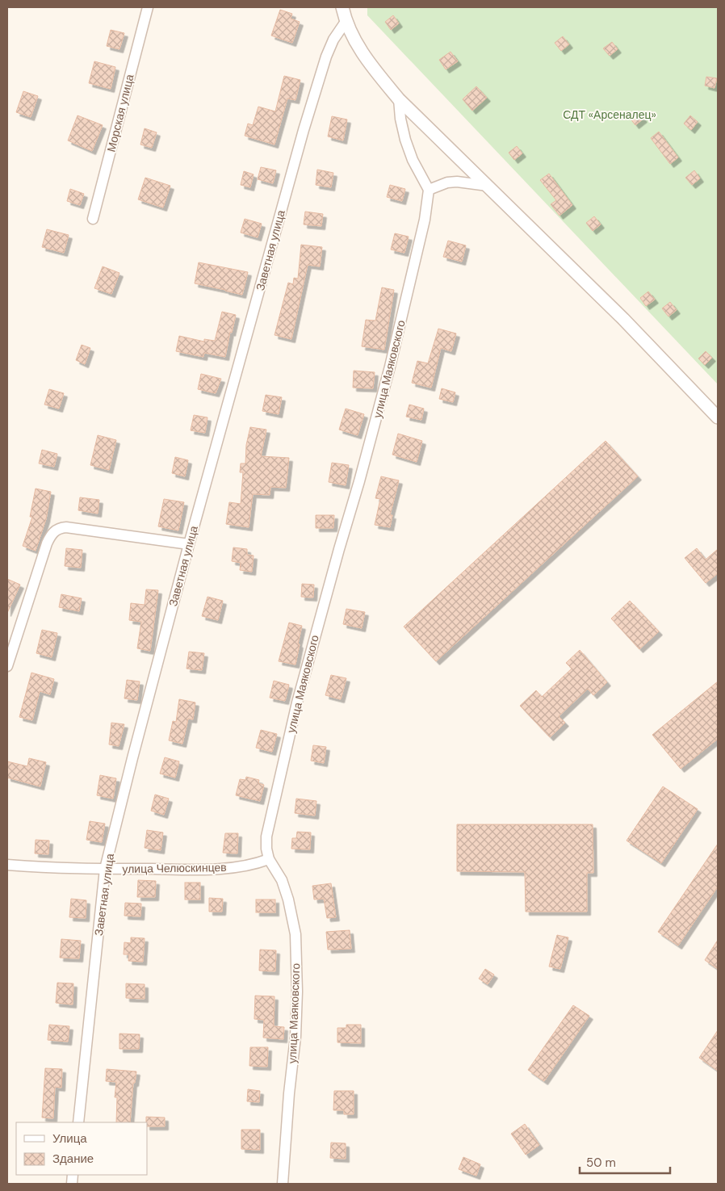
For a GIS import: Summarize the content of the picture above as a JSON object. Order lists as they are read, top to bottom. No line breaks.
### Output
{"streets":{"street":["Морская улица","Заветная улица","улица Маяковского","улица Челюскинцев"]},"crossings":[["Заветная улица","улица Челюскинцев"],["улица Маяковского","улица Челюскинцев"]],"parks":["СДТ «Арсеналец»"],"legend":["Улица","Здание"],"scale_bar":"50 m"}
